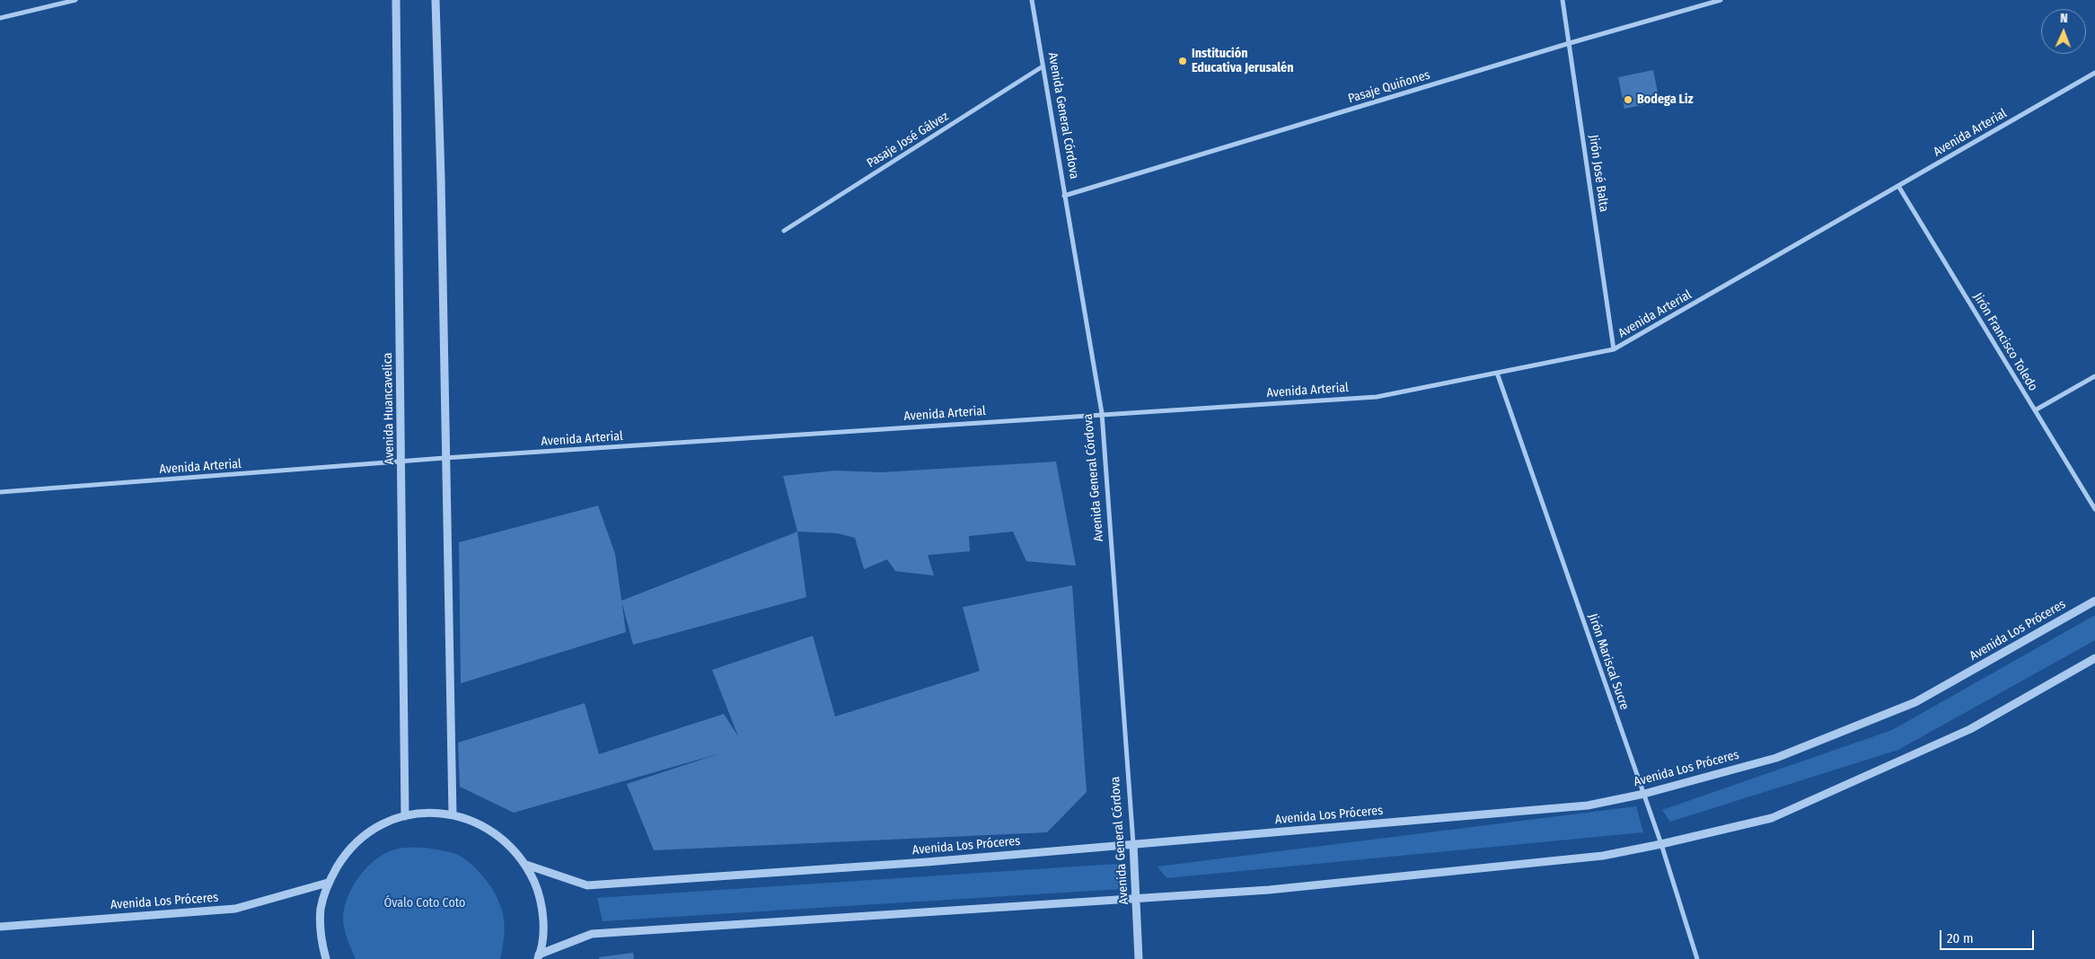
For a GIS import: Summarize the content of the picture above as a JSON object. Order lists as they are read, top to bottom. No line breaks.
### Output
{"streets":{"street":["Pasaje Quiñones","Avenida General Córdova","Avenida Arterial","Pasaje José Gálvez","Jirón José Balta","Jirón Francisco Toledo","Avenida Huancavelica","Avenida Los Próceres","Jirón Mariscal Sucre"]},"crossings":[["Pasaje Quiñones","Avenida General Córdova"],["Pasaje Quiñones","Jirón José Balta"],["Avenida General Córdova","Avenida Arterial"],["Avenida General Córdova","Pasaje José Gálvez"],["Avenida General Córdova","Avenida Los Próceres"],["Avenida Arterial","Jirón José Balta"],["Avenida Arterial","Jirón Francisco Toledo"],["Avenida Arterial","Avenida Huancavelica"],["Avenida Arterial","Jirón Mariscal Sucre"],["Avenida Los Próceres","Jirón Mariscal Sucre"]],"parks":["Óvalo Coto Coto"],"places":["Institución Educativa Jerusalén","Bodega Liz"],"scale_bar":"20 m","north":"top"}
